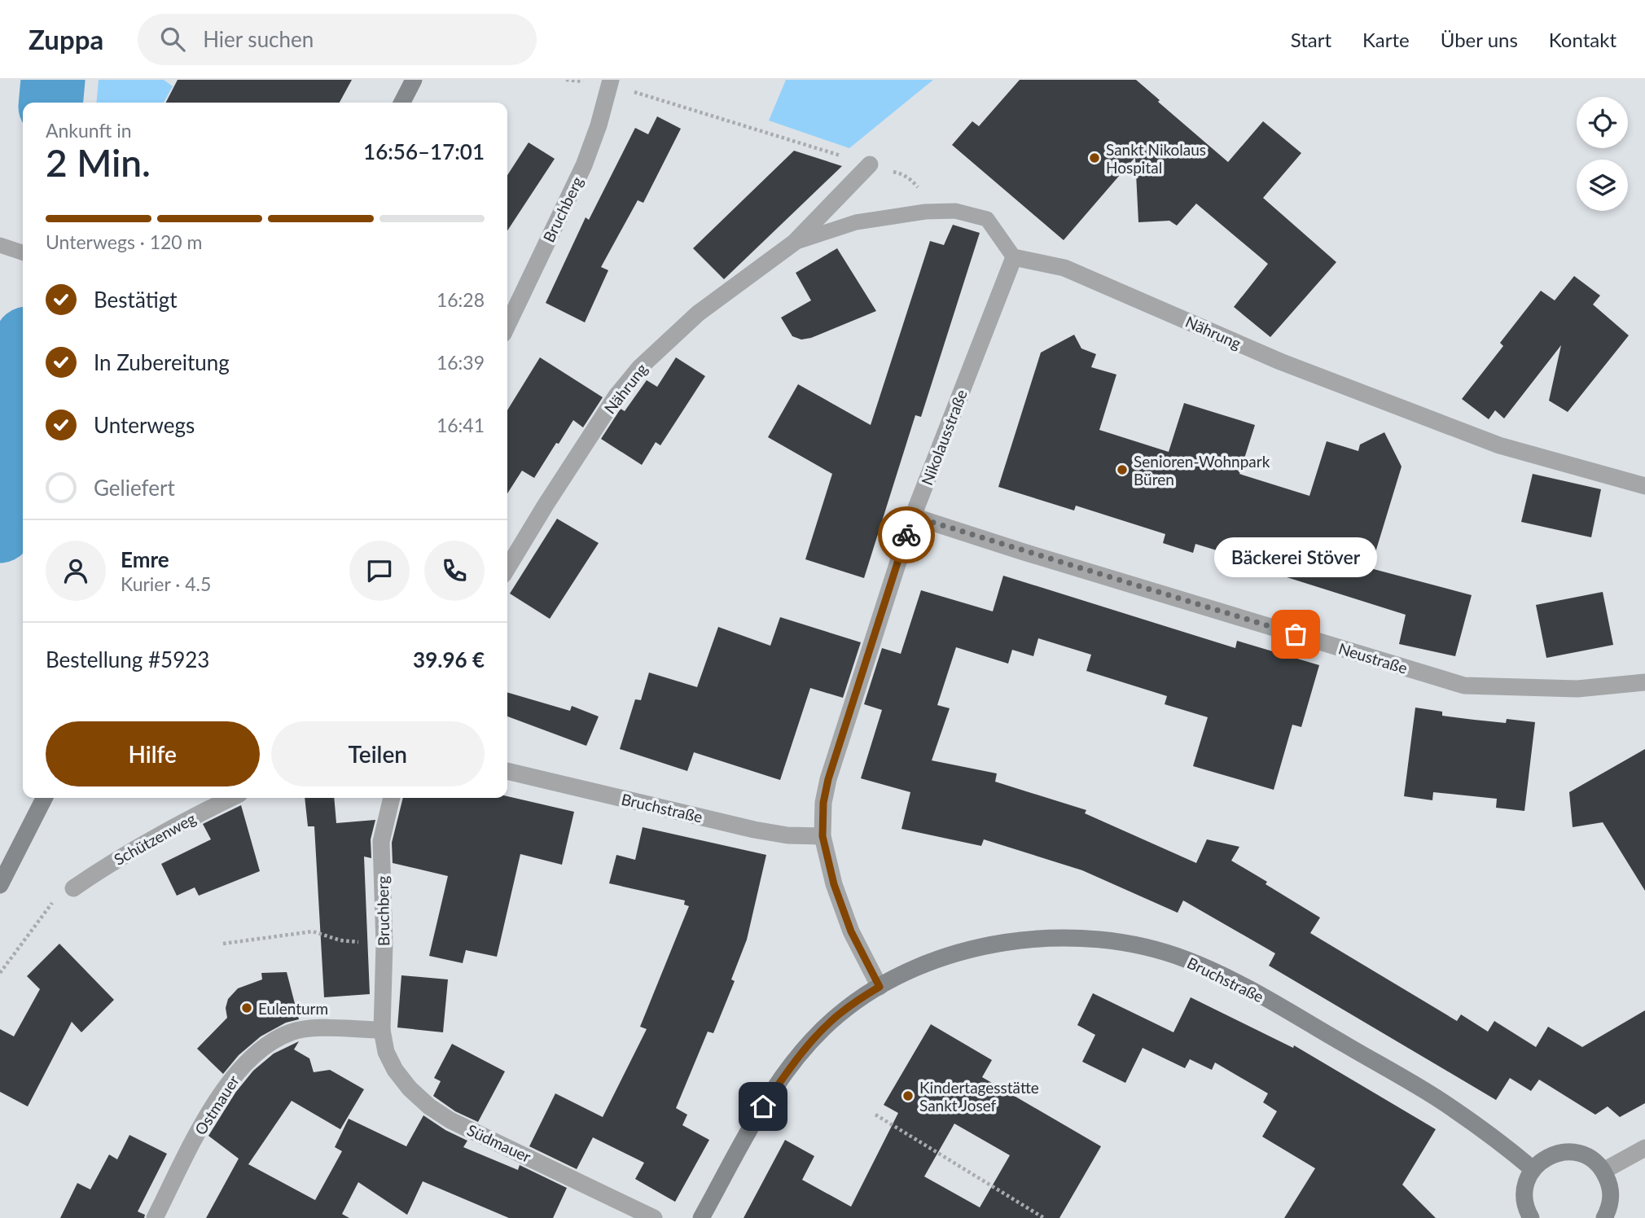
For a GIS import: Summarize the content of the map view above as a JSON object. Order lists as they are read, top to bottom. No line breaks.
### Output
{"streets":{"main road":["Bruchstraße"],"street":["Bruchberg","Nährung","Nikolausstraße","Neustraße","Schützenweg","Ostmauer","Südmauer"]},"crossings":[["Bruchberg","Ostmauer"],["Bruchberg","Südmauer"],["Nährung","Nikolausstraße"],["Nikolausstraße","Neustraße"],["Nikolausstraße","Bruchstraße"],["Ostmauer","Südmauer"]],"places":["Sankt Nikolaus Hospital","Senioren-Wohnpark Büren","Bäckerei Stöver","Eulenturm","Kindertagesstätte Sankt Josef"],"page":{"header":"Zuppa","search":"Hier suchen","nav":["Start","Karte","Über uns","Kontakt"],"heading":["2 Min.","Ankunft in","16:56–17:01"],"panel":["Emre","Kurier · 4.5","Bestellung #5923","39.96 €"],"bar":"Unterwegs · 120 m","list":[["Bestätigt","16:28"],["In Zubereitung","16:39"],["Unterwegs","16:41"],"Geliefert"],"bubble":"Bäckerei Stöver","buttons":["Hilfe","Teilen"]}}
